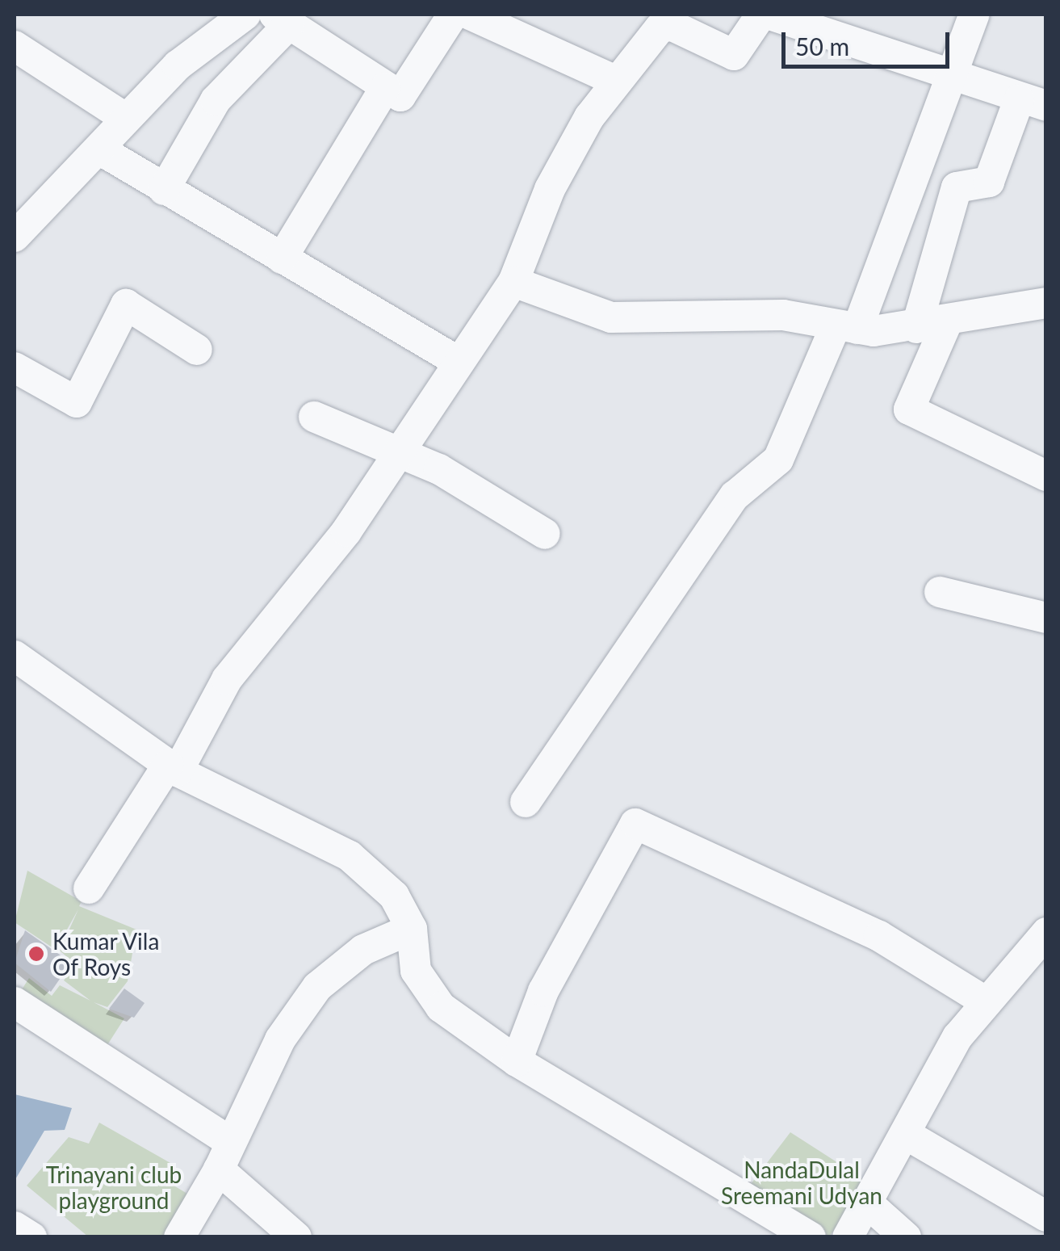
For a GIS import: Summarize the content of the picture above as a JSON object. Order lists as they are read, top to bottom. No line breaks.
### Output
{"parks":["NandaDulal Sreemani Udyan","Trinayani club playground"],"places":["Kumar Vila Of Roys"],"scale_bar":"50 m"}
